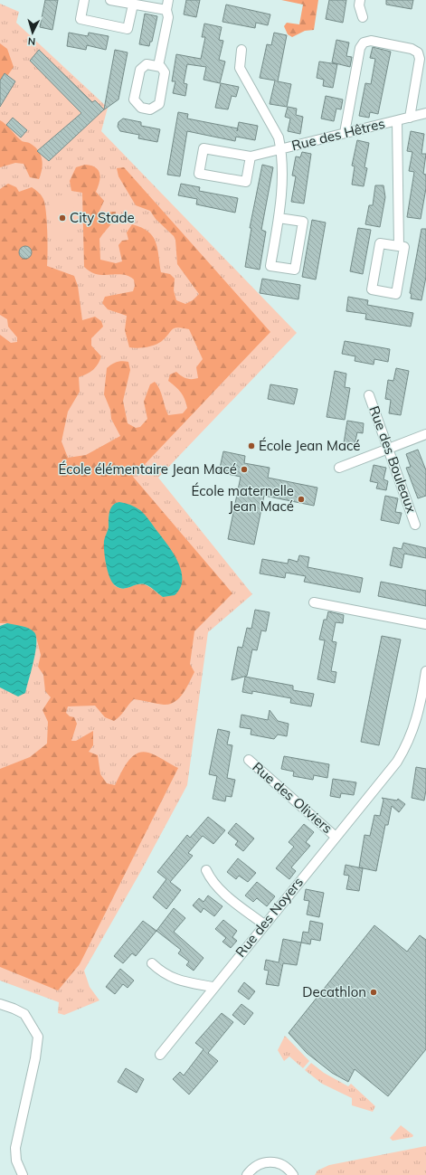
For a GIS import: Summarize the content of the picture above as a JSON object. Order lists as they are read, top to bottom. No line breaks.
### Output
{"streets":{"street":["Rue des Hêtres","Rue des Bouleaux","Rue des Oliviers","Rue des Noyers"]},"crossings":[["Rue des Oliviers","Rue des Noyers"]],"places":["City Stade","École Jean Macé","École élémentaire Jean Macé","École maternelle Jean Macé","Decathlon"],"north":"bottom"}
